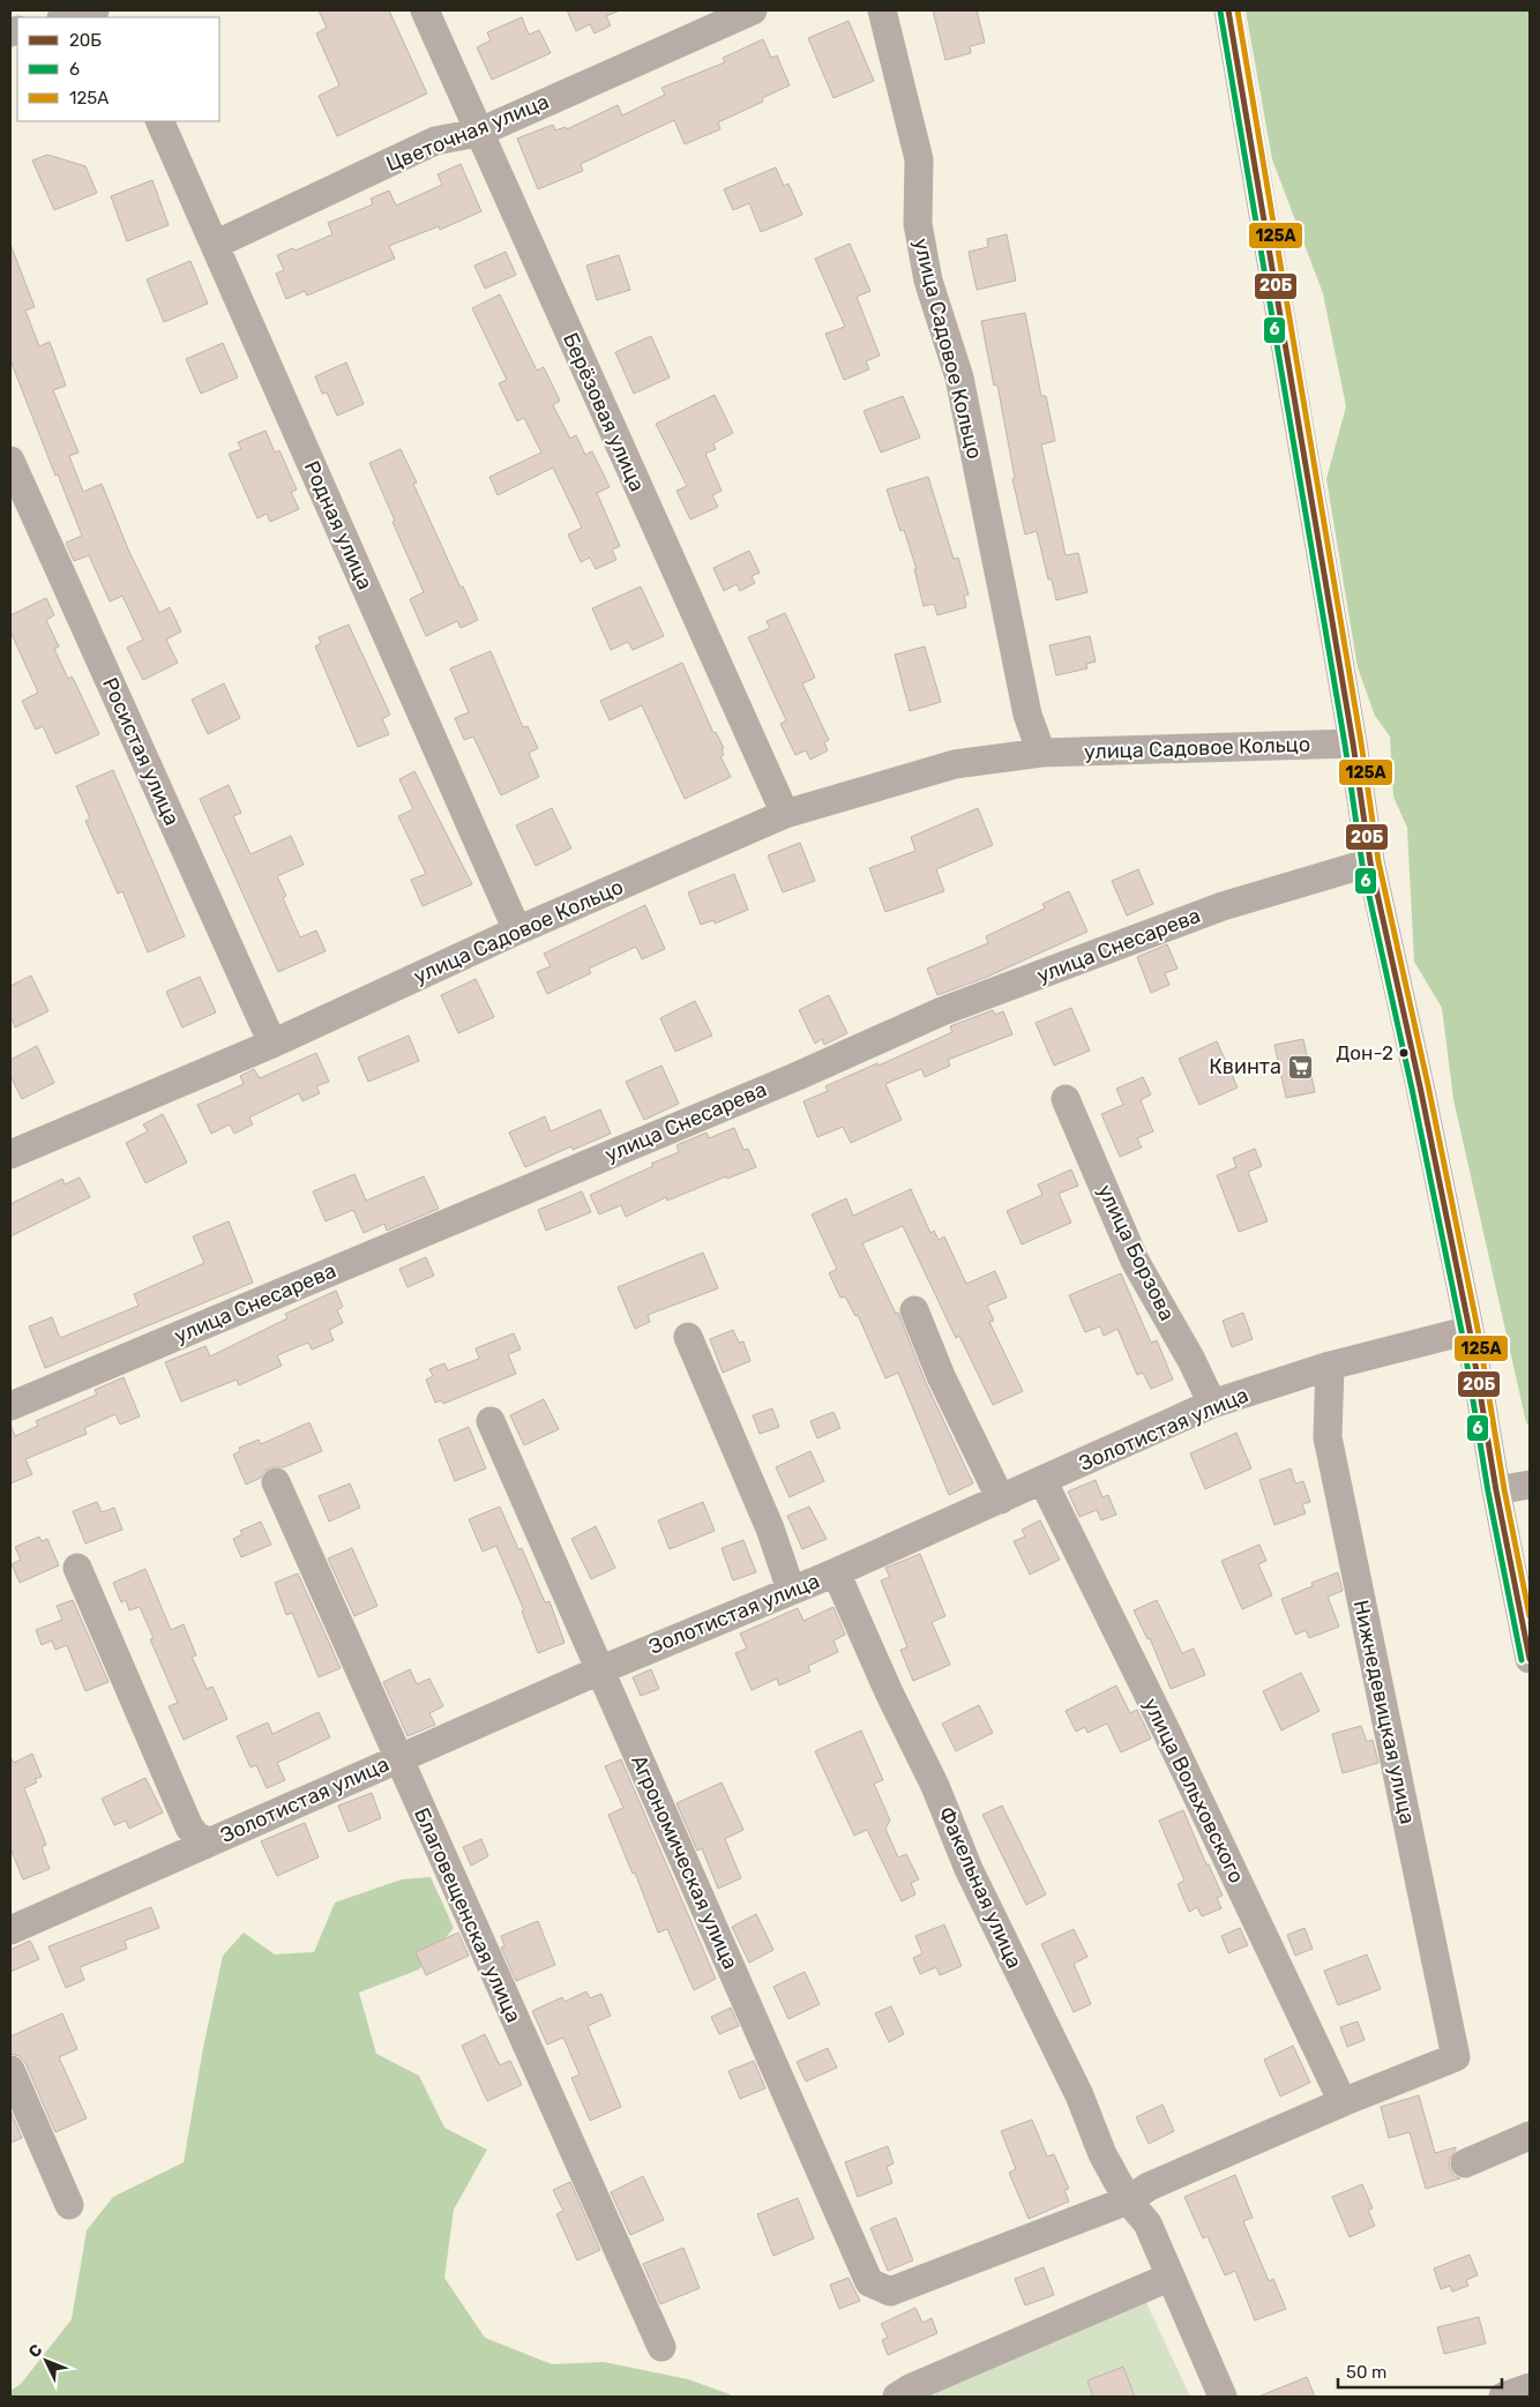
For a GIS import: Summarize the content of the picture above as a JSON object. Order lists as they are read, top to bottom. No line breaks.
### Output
{"streets":{"street":["Цветочная улица","улица Садовое Кольцо","Берёзовая улица","Родная улица","Росистая улица","улица Снесарева","улица Борзова","Золотистая улица","Нижнедевицкая улица","улица Вольховского","Агрономическая улица","Факельная улица","Благовещенская улица"]},"crossings":[["Цветочная улица","Берёзовая улица"],["Цветочная улица","Родная улица"],["улица Садовое Кольцо","Берёзовая улица"],["улица Садовое Кольцо","Родная улица"],["улица Садовое Кольцо","Росистая улица"],["улица Борзова","Золотистая улица"],["Золотистая улица","Нижнедевицкая улица"],["Золотистая улица","улица Вольховского"],["Золотистая улица","Агрономическая улица"],["Золотистая улица","Факельная улица"],["Золотистая улица","Благовещенская улица"],["Нижнедевицкая улица","улица Вольховского"],["Агрономическая улица","Факельная улица"]],"places":{"other":["Дон-2"],"supermarket":["Квинта"]},"lines":["transit line 20Б","transit line 125А","transit line 6"],"legend":["20Б","6","125А"],"scale_bar":"50 m","north":"top left"}
